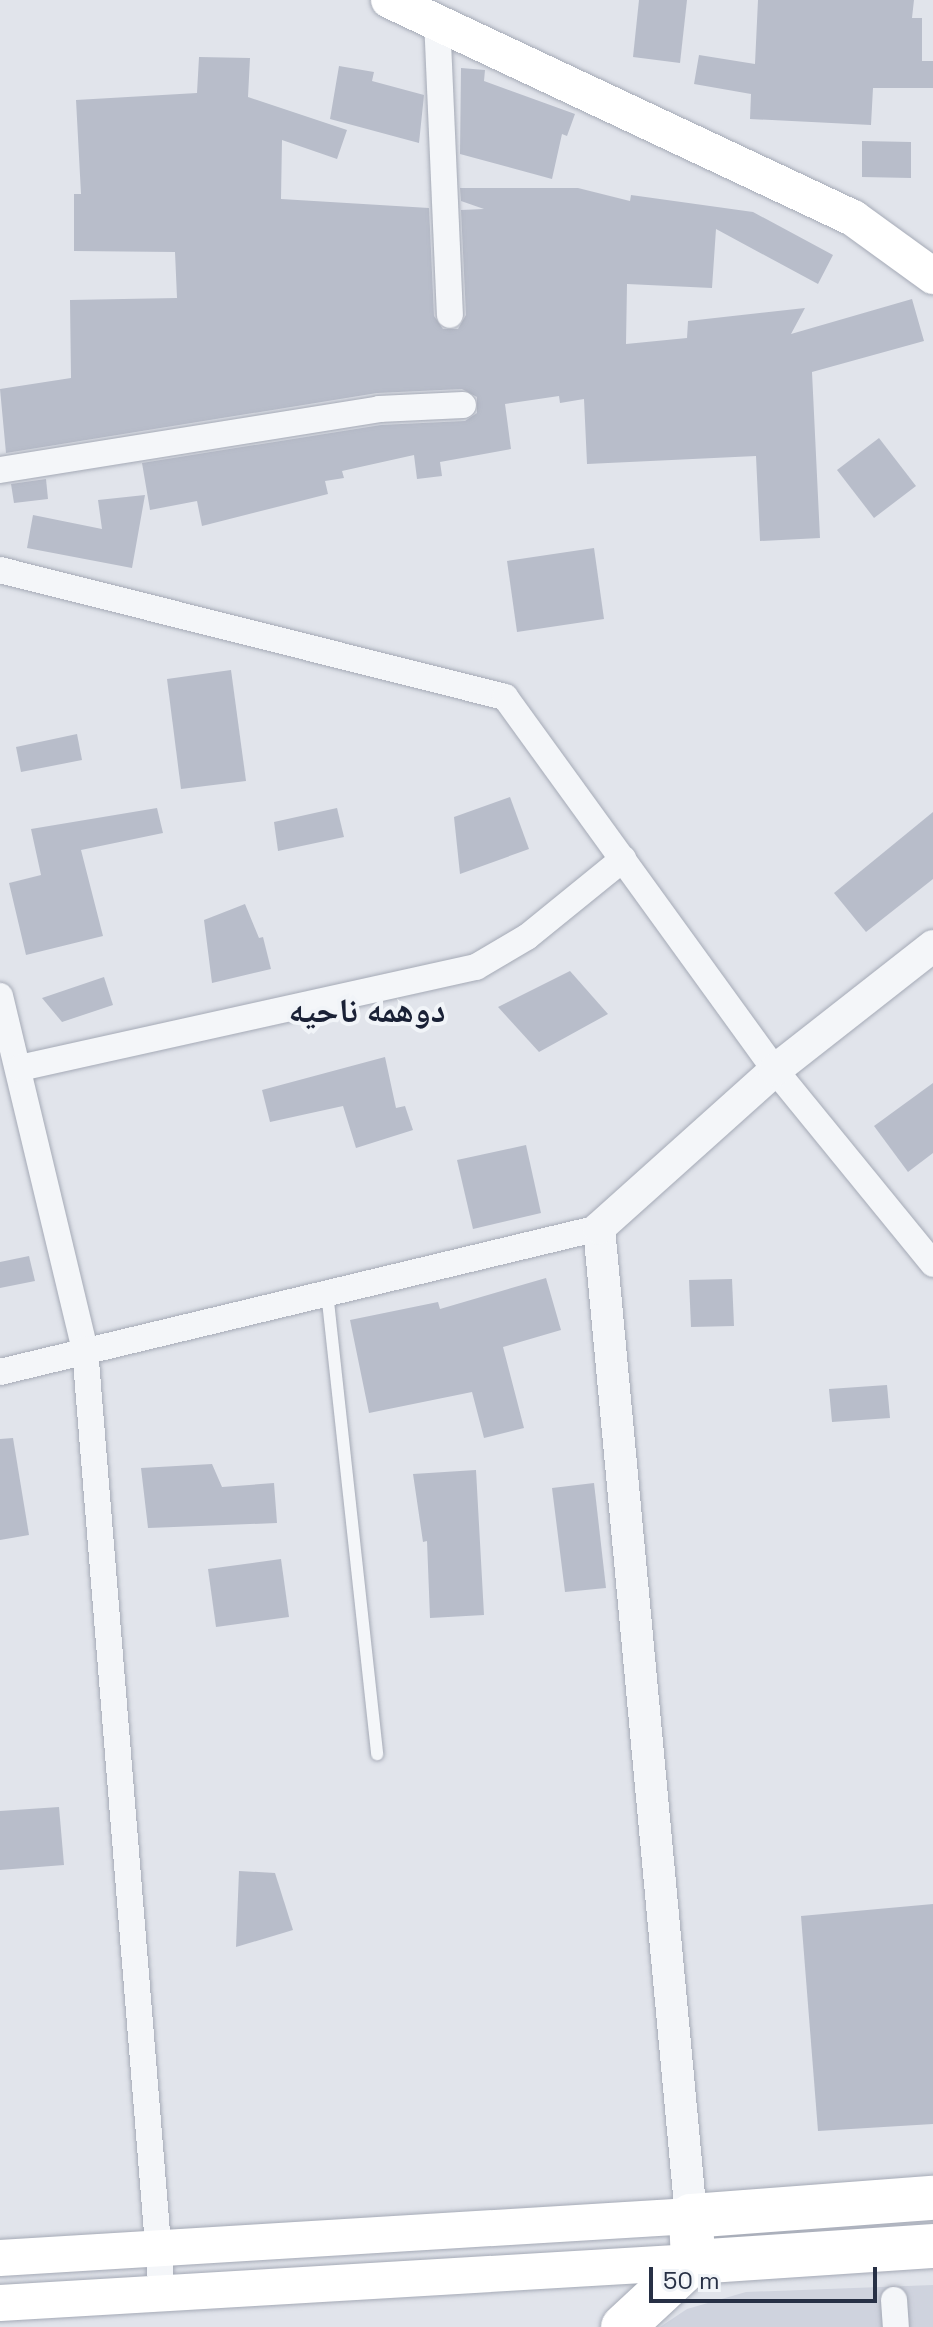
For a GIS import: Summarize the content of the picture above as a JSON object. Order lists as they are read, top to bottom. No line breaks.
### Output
{"districts":["دوهمه ناحیه"],"scale_bar":"50 m"}
